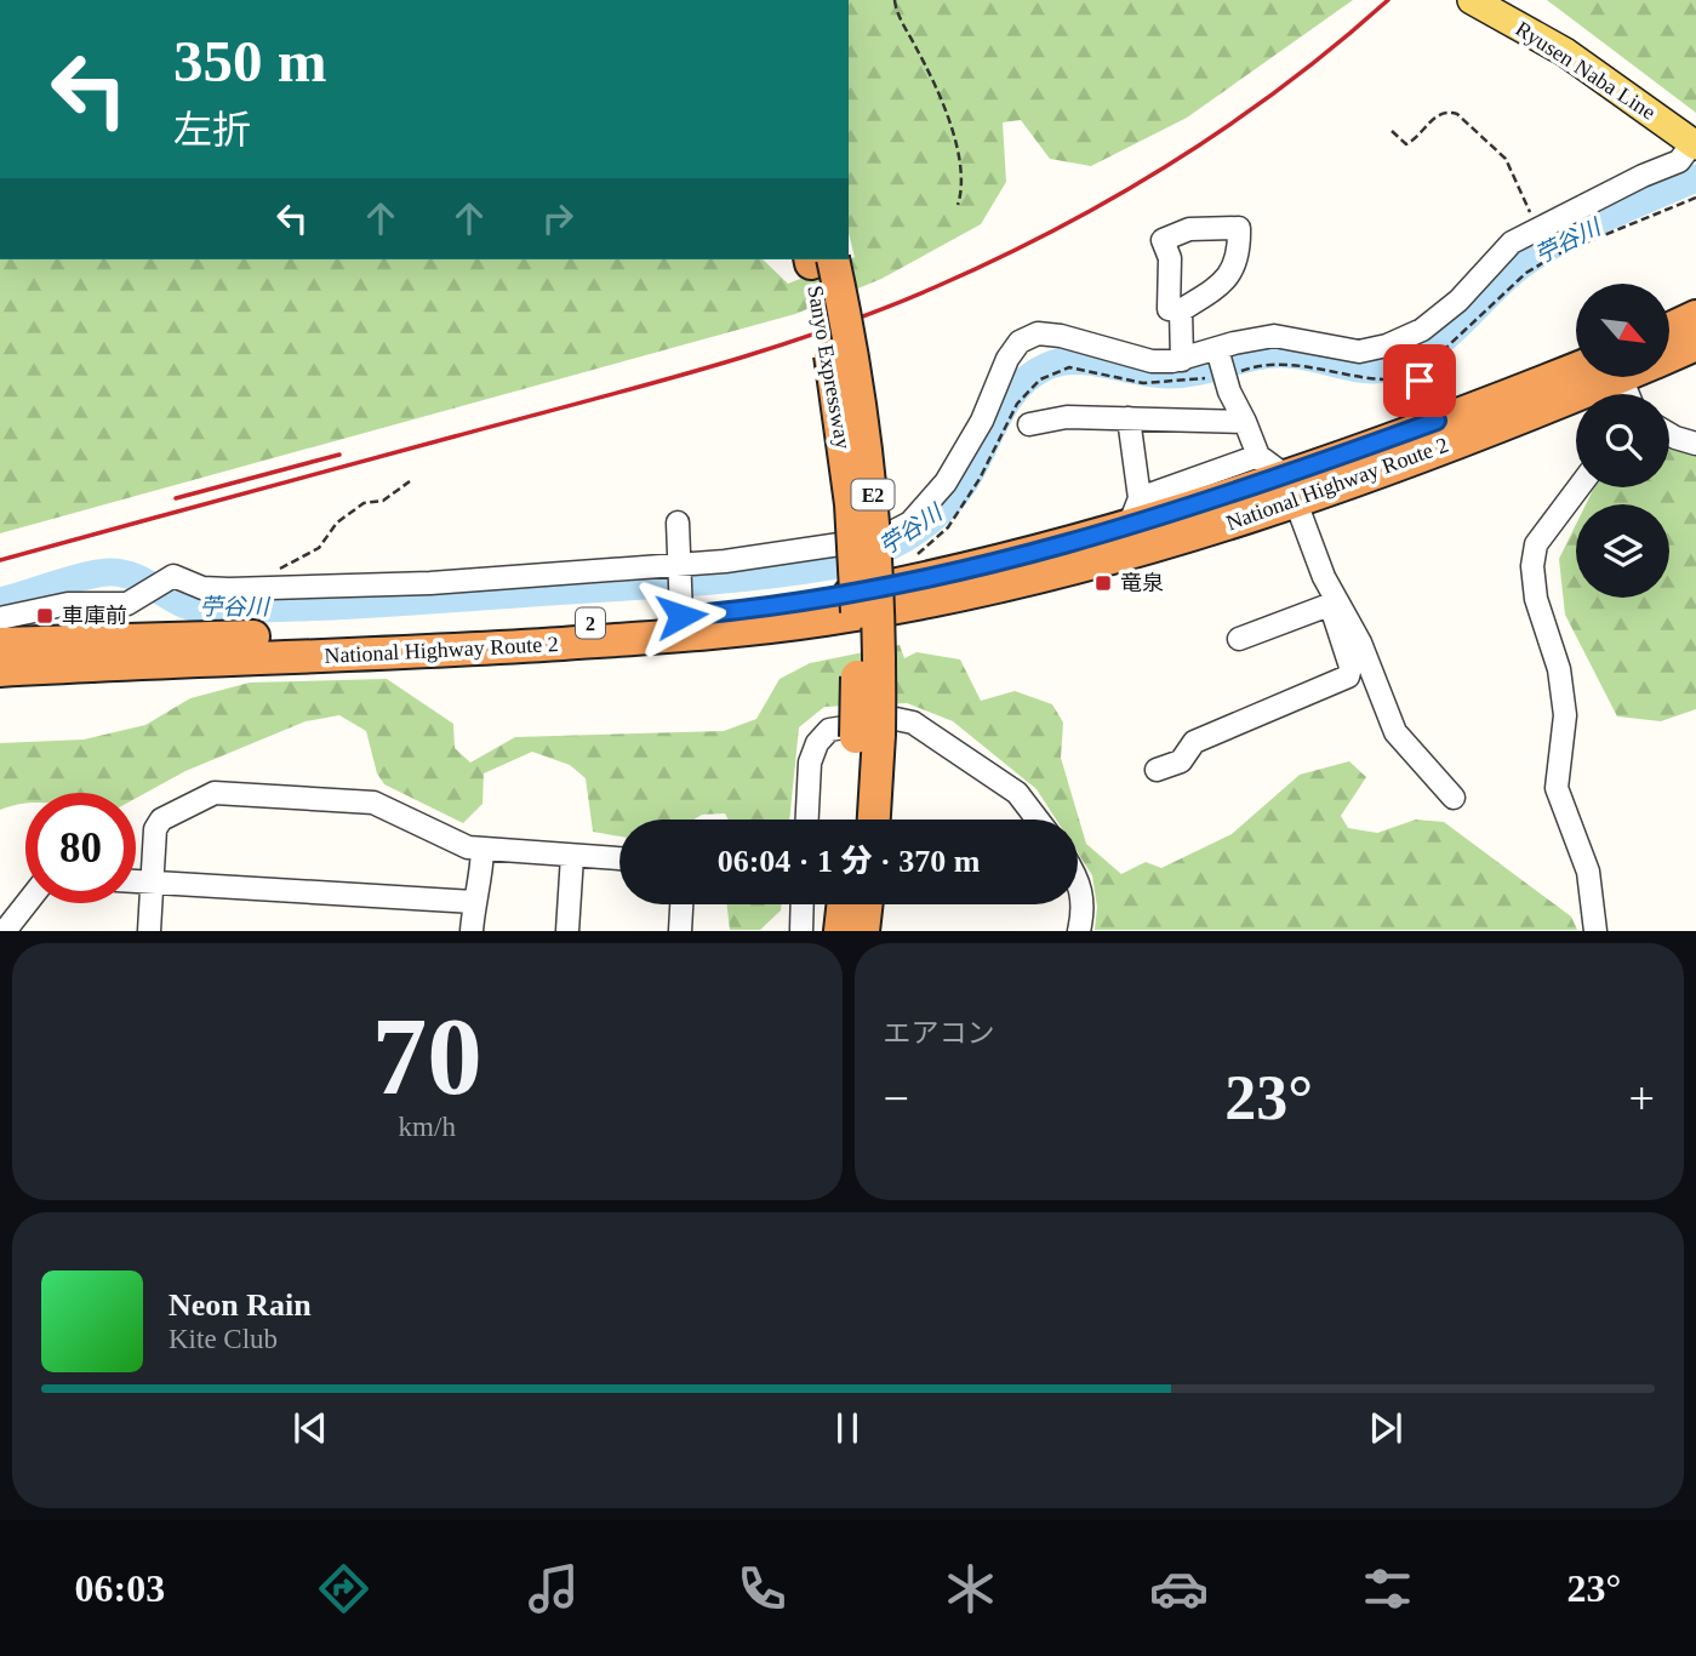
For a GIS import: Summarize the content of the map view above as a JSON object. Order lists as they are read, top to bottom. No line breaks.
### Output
{"streets":{"highway":["Sanyo Expressway","National Highway Route 2","E2","2"],"main road":["Ryusen Naba Line"]},"water":["苧谷川"],"places":{"transit":["竜泉","車庫前"]},"north":"bottom right","page":{"turn":["350 m","左折"],"limit":"80","trip":"06:04 · 1 分 · 370 m","tile":[["70","km/h"],"エアコン"],"heat":["−","23°","+"],"song":["Neon Rain","Kite Club"],"tabs":["06:03","23°"]}}
